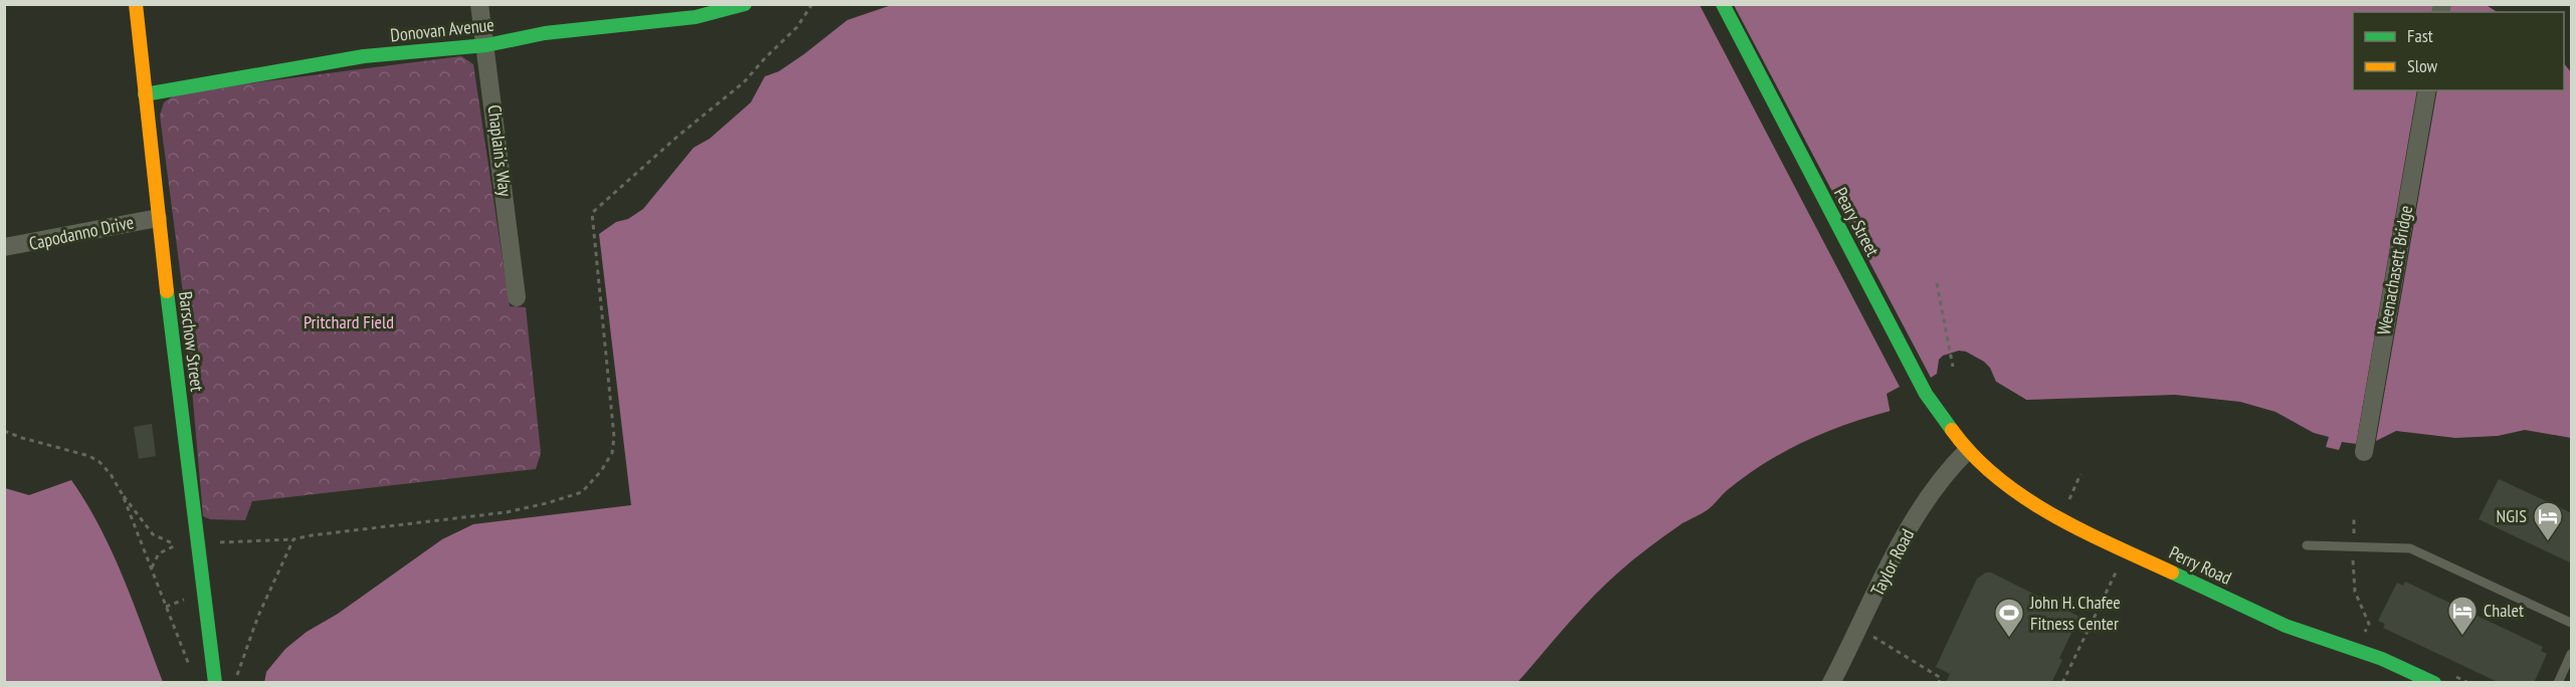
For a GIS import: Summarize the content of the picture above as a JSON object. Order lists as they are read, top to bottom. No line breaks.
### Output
{"streets":{"street":["Donovan Avenue","Chaplain's Way","Peary Street","Capodanno Drive","Weenachasett Bridge","Barschow Street","Taylor Road","Perry Road"]},"crossings":[["Donovan Avenue","Chaplain's Way"],["Donovan Avenue","Barschow Street"],["Peary Street","Taylor Road"],["Peary Street","Perry Road"],["Capodanno Drive","Barschow Street"],["Taylor Road","Perry Road"]],"parks":["Pritchard Field"],"places":{"hotel":["NGIS","Chalet"],"sports":["John H. Chafee Fitness Center"]},"legend":["Fast","Slow"]}
